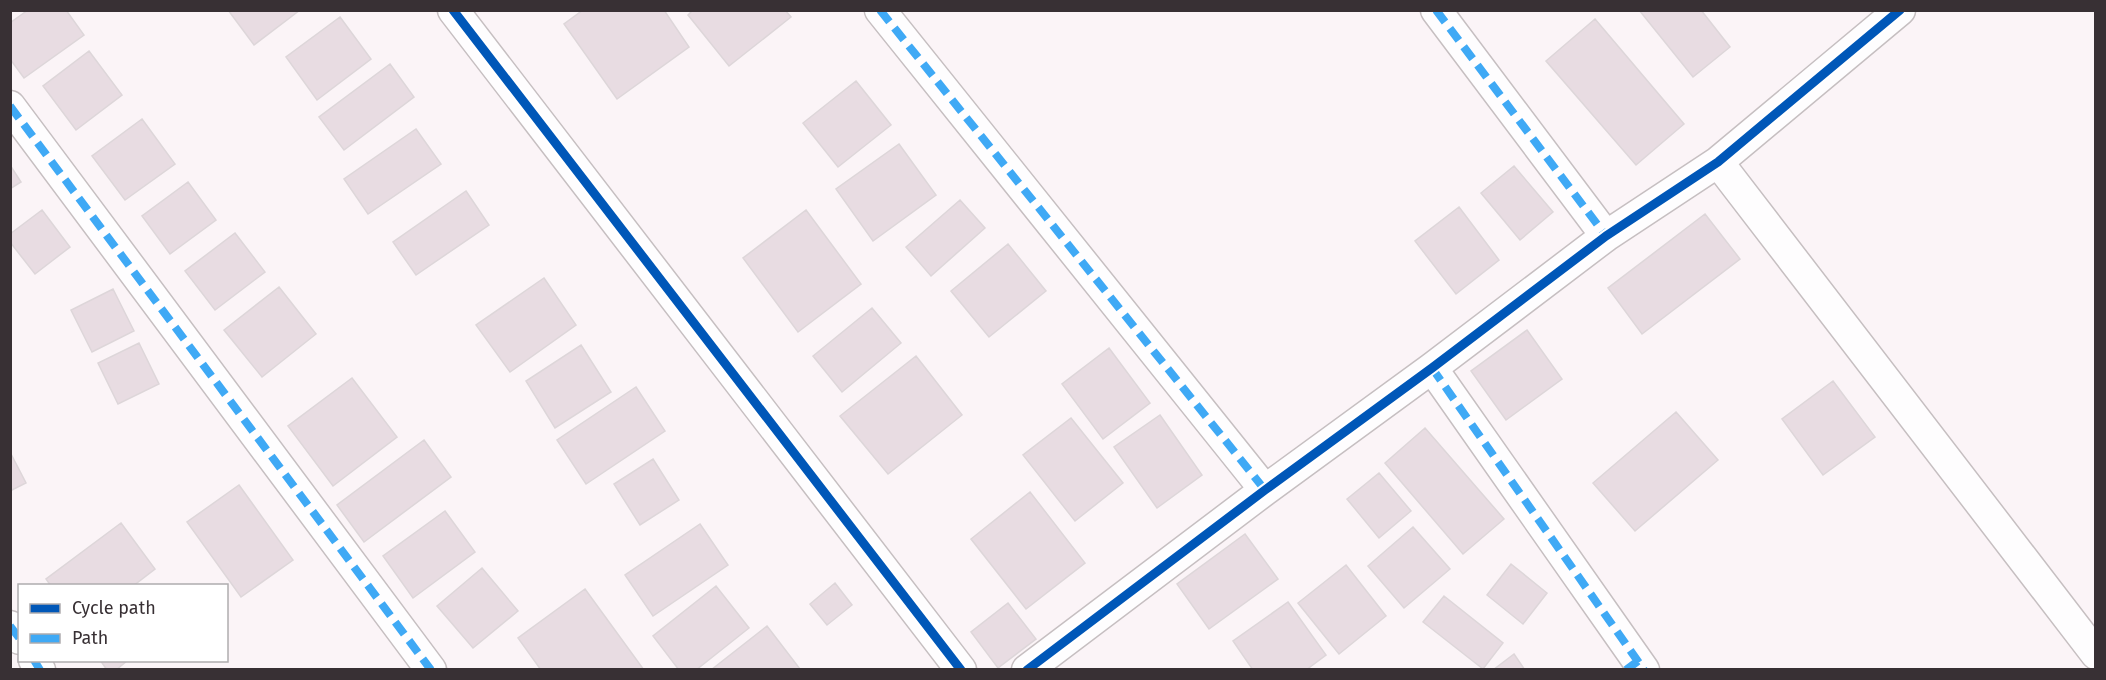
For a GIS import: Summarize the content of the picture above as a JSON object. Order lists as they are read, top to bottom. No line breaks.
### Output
{"legend":["Cycle path","Path"]}
